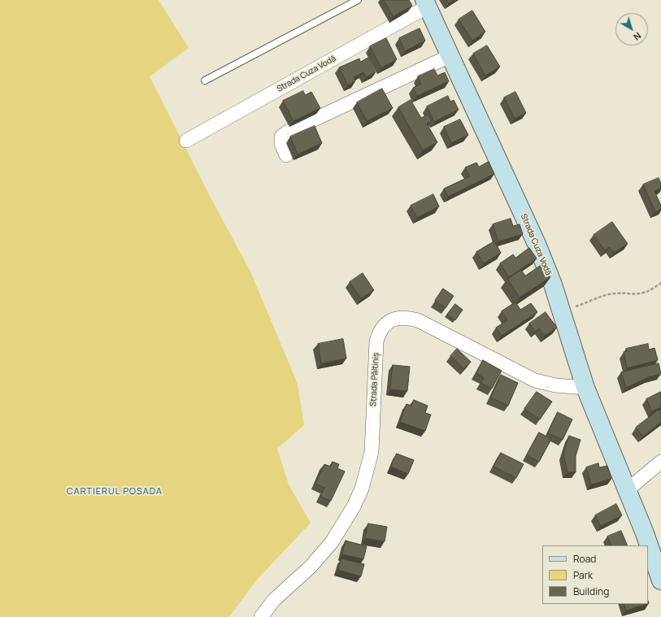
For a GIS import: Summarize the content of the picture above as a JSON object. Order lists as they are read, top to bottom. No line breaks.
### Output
{"streets":{"street":["Strada Cuza Vodă","Strada Păltiniș"]},"crossings":[["Strada Cuza Vodă","Strada Păltiniș"]],"districts":["CARTIERUL POSADA"],"legend":["Road","Park","Building"],"north":"bottom right"}
